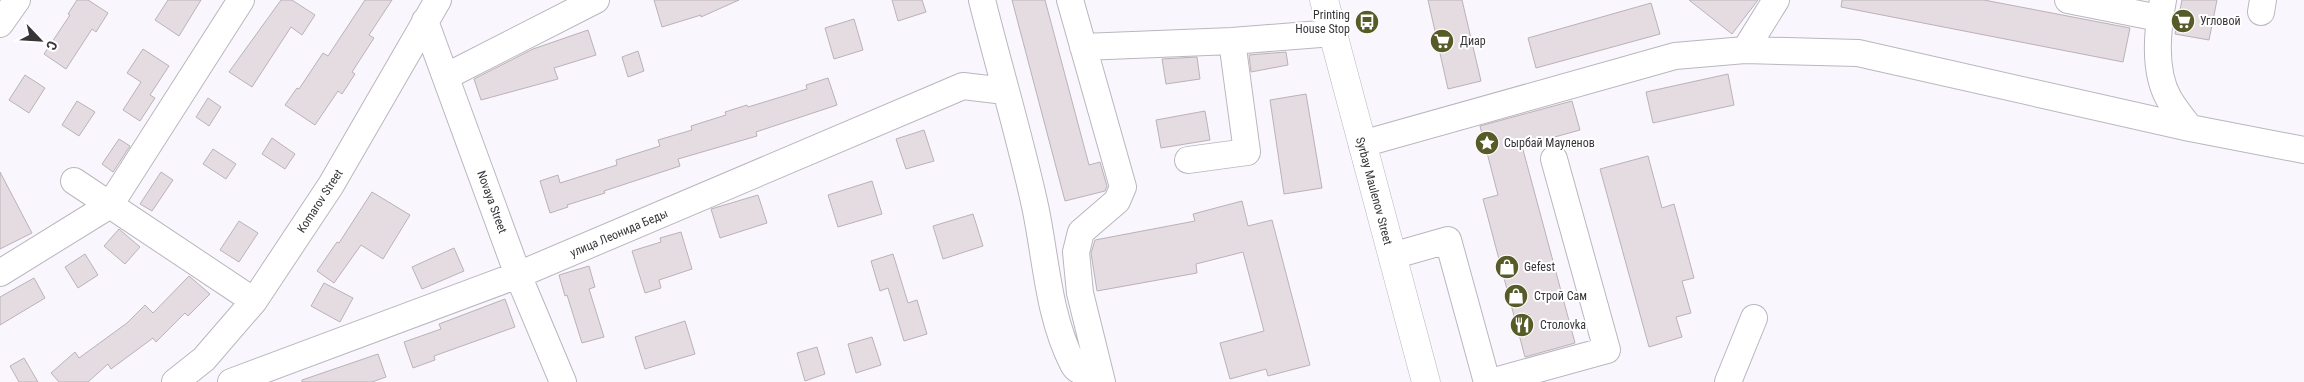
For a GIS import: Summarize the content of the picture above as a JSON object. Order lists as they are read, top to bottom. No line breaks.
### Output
{"streets":{"main road":["Syrbay Maulenov Street"],"street":["Komarov Street","Novaya Street","улица Леонида Беды"]},"crossings":[["Komarov Street","Novaya Street"],["Novaya Street","улица Леонида Беды"]],"places":{"supermarket":["Угловой","Диар"],"bus stop":["Printing House Stop"],"place":["Сырбай Мауленов"],"shop":["Gefest","Строй Сам"],"restaurant":["Столоvka"]},"north":"bottom right"}
